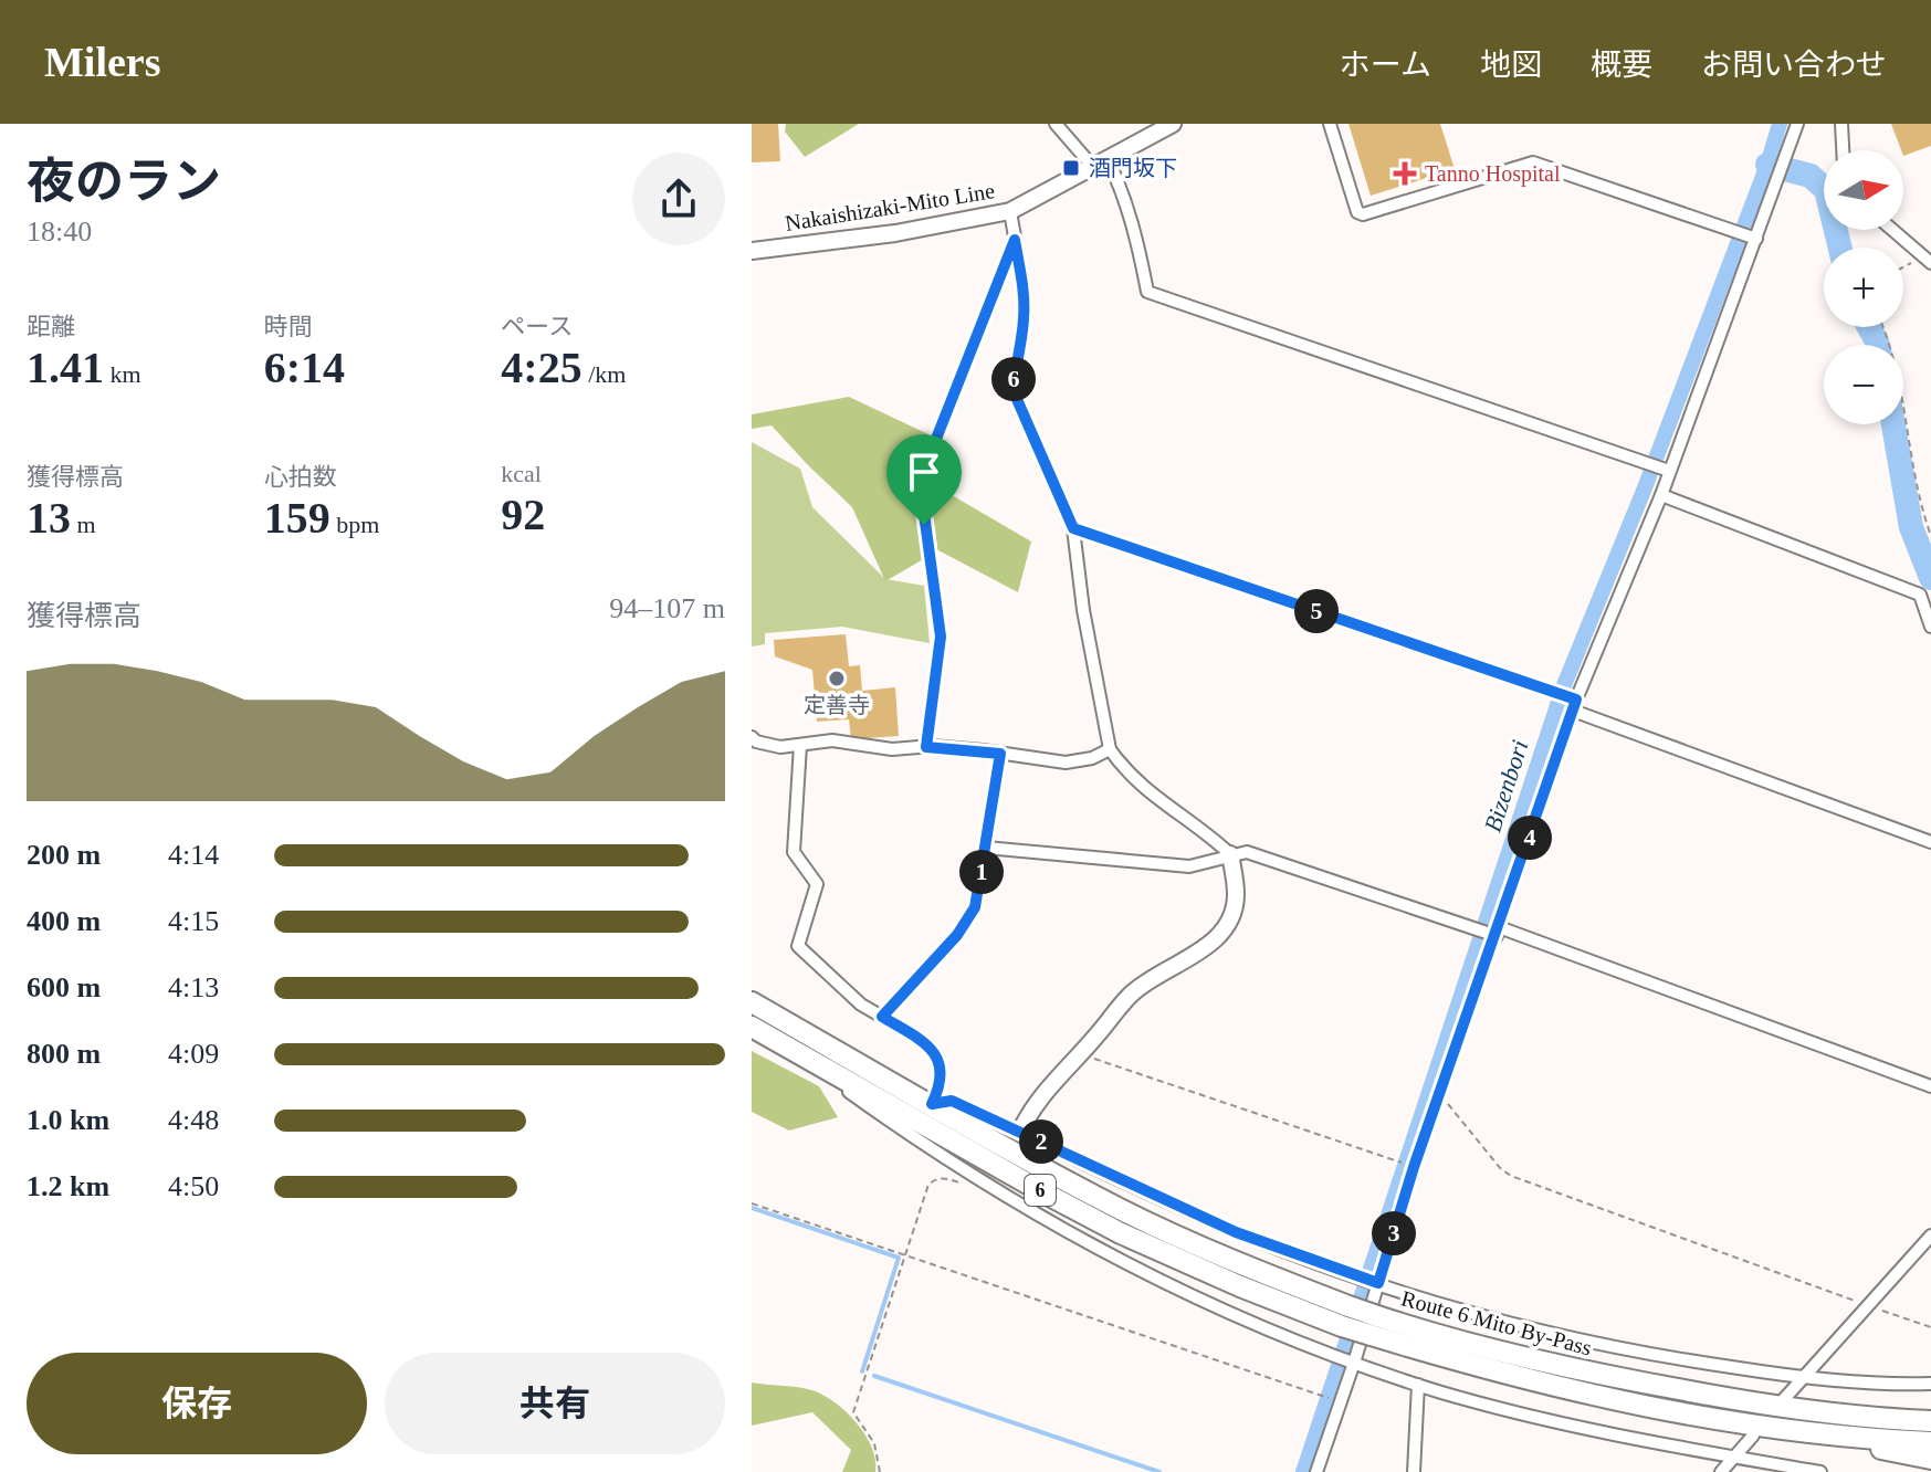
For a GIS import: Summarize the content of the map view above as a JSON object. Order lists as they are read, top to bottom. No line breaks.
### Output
{"streets":{"highway":["6","Route 6 Mito By-Pass"],"main road":["Nakaishizaki-Mito Line"]},"water":["Bizenbori"],"places":{"transit":["酒門坂下"],"health":["Tanno Hospital"],"other":["定善寺"]},"north":"right","page":{"header":"Milers","nav":["ホーム","地図","概要","お問い合わせ"],"heading":["夜のラン","18:40"],"map_buttons":["+","−"],"stats":[["距離","1.41 km"],["時間","6:14"],["ペース","4:25 /km"],["獲得標高","13 m"],["心拍数","159 bpm"],["kcal","92"]],"pins":["6","5","4","1","2","3"],"chart":["獲得標高","94–107 m"],"list":[{"name":"200 m","note":"4:14"},{"name":"400 m","note":"4:15"},{"name":"600 m","note":"4:13"},{"name":"800 m","note":"4:09"},{"name":"1.0 km","note":"4:48"},{"name":"1.2 km","note":"4:50"}],"buttons":["保存","共有"]}}
